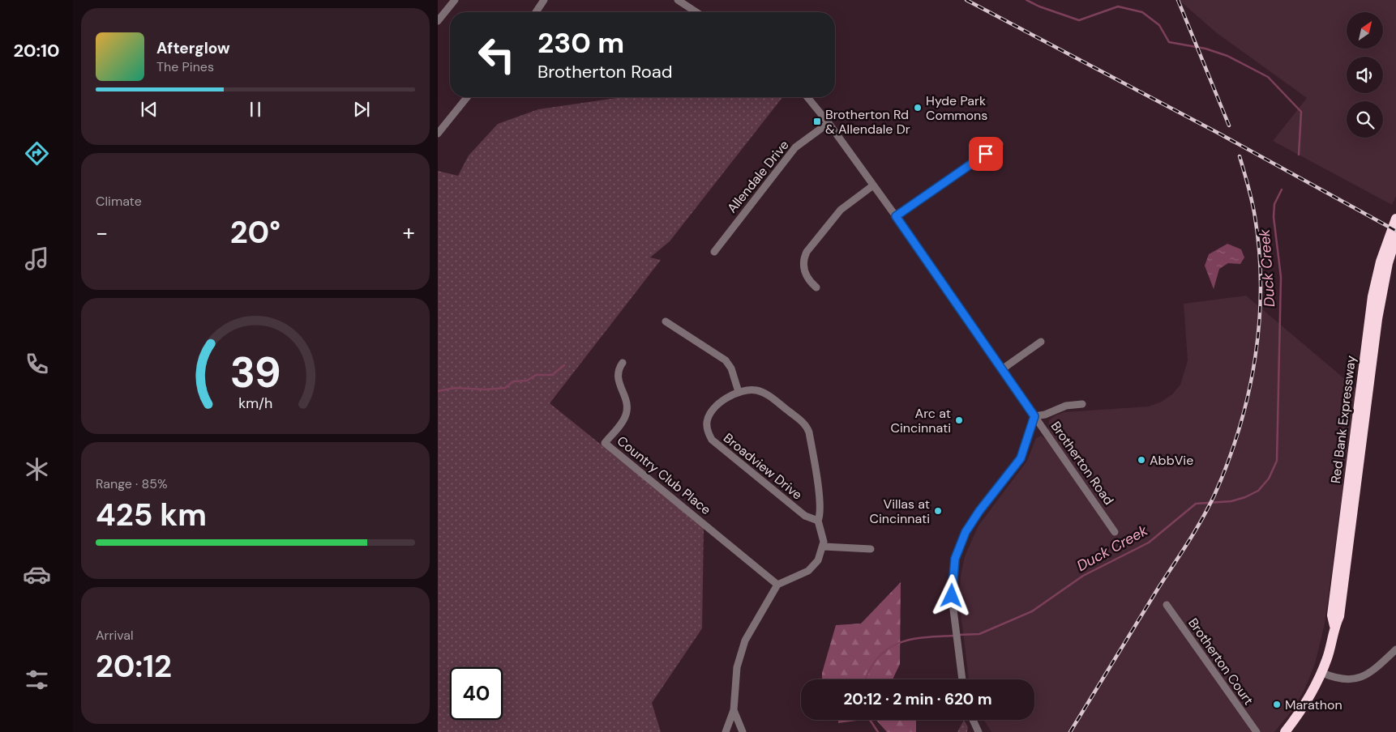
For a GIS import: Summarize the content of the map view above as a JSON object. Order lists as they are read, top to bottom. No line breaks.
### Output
{"streets":{"highway":["Red Bank Expressway"],"street":["Allendale Drive","Brotherton Road","Broadview Drive","Country Club Place","Brotherton Court"]},"crossings":[["Allendale Drive","Brotherton Road"]],"water":["Duck Creek"],"places":{"other":["Hyde Park Commons","Arc at Cincinnati","AbbVie","Villas at Cincinnati","Marathon"],"transit":["Brotherton Rd & Allendale Dr"]},"north":"top right","page":{"tabs":"20:10","turn":["230 m","Brotherton Road"],"song":["Afterglow","The Pines"],"tile":["Climate",["Range · 85%","425 km"],["Arrival","20:12"]],"heat":["−","20°","+"],"limit":"40","trip":"20:12 · 2 min · 620 m","gauge":["39","km/h"]}}
